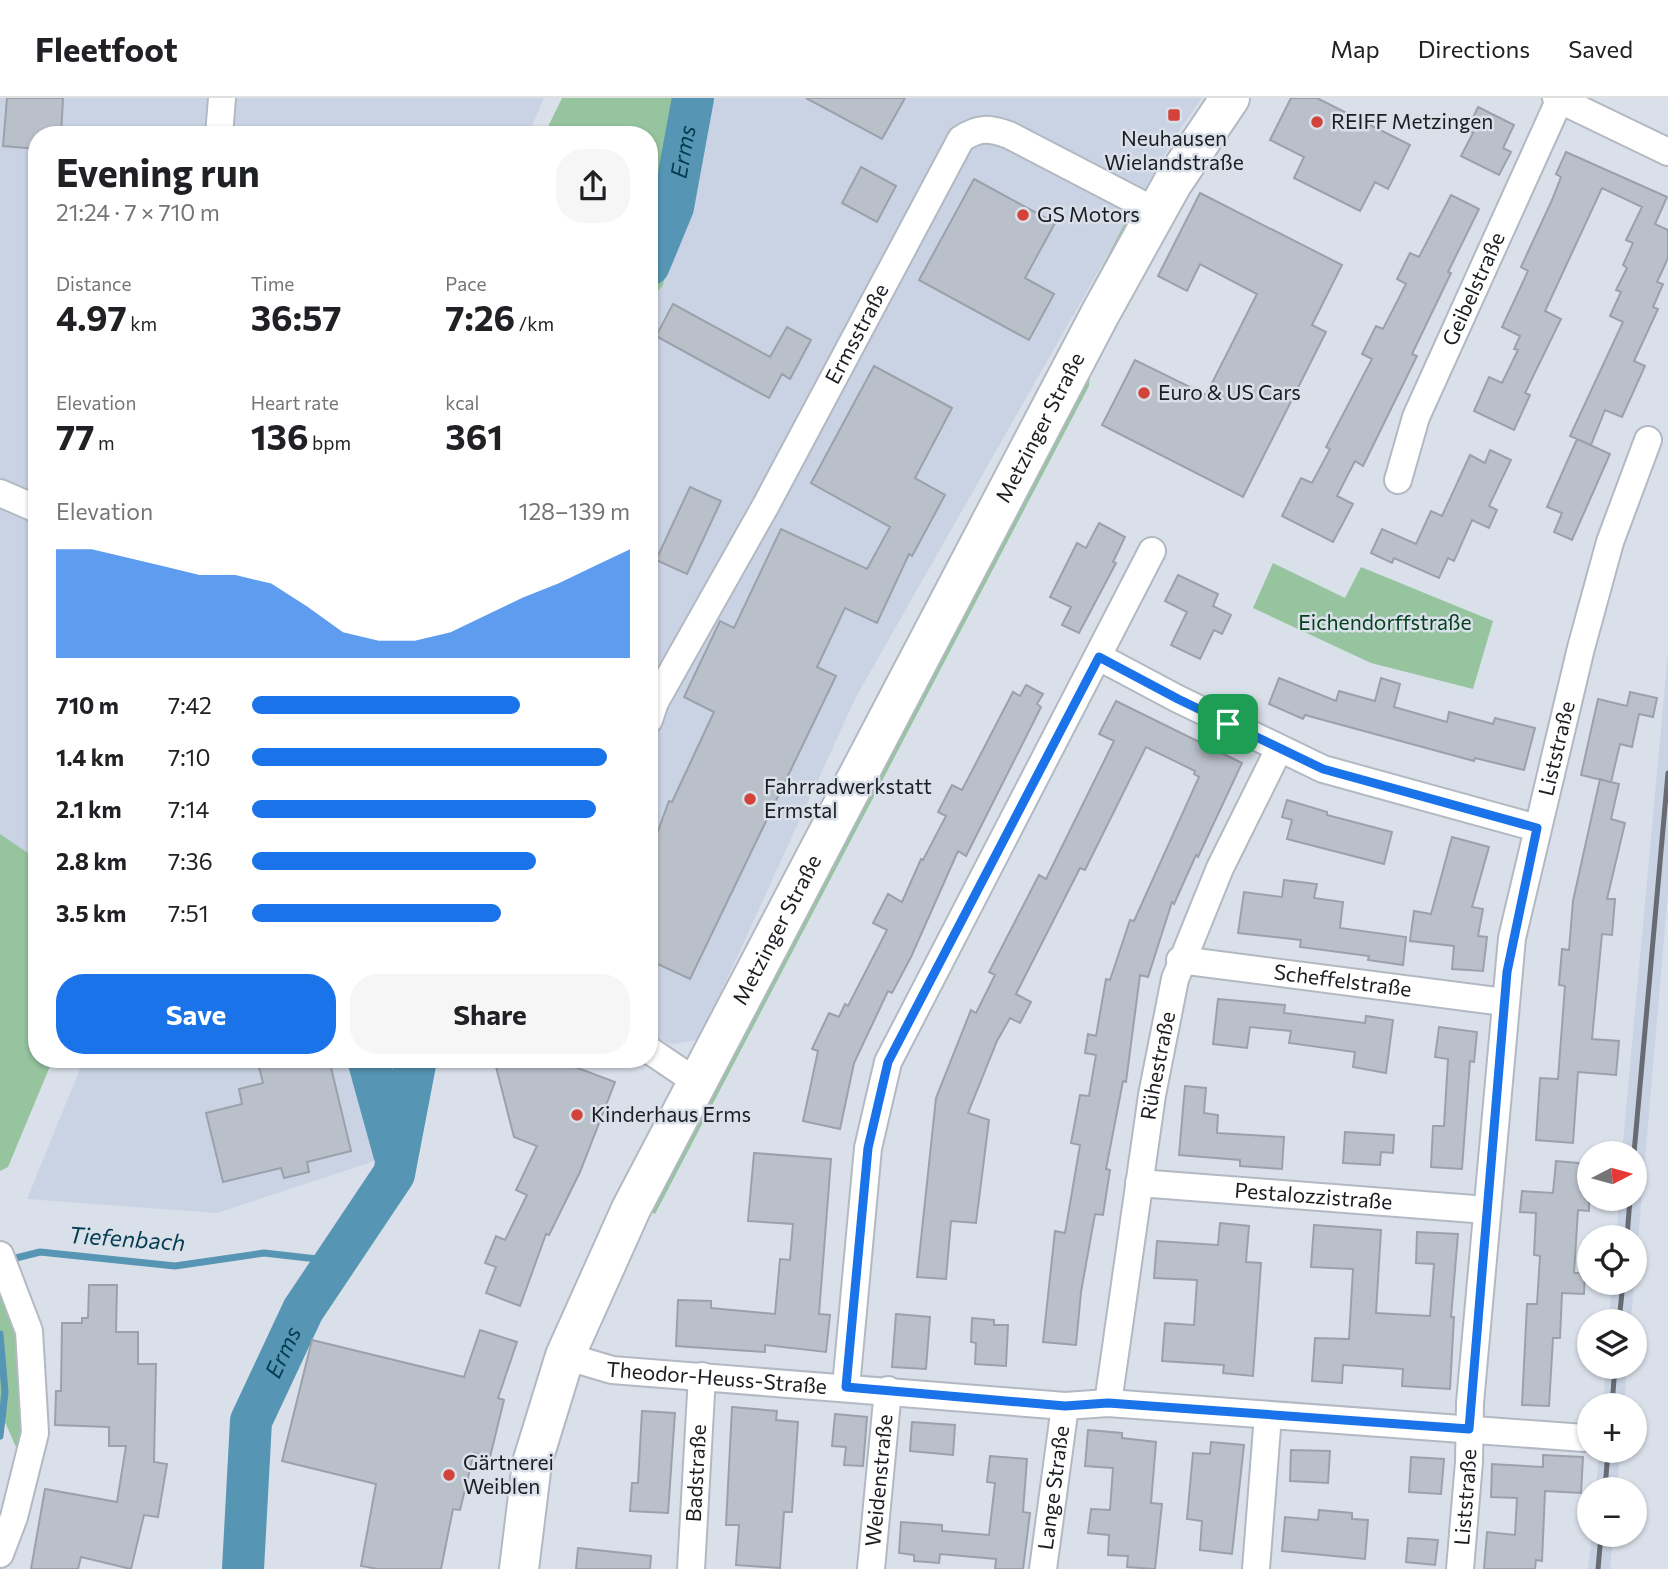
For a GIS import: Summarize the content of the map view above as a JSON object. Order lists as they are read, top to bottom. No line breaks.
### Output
{"streets":{"street":["Geibelstraße","Ermsstraße","Metzinger Straße","Liststraße","Scheffelstraße","Rühestraße","Pestalozzistraße","Theodor-Heuss-Straße","Badstraße","Weidenstraße","Lange Straße"]},"crossings":[["Ermsstraße","Metzinger Straße"],["Metzinger Straße","Theodor-Heuss-Straße"],["Liststraße","Scheffelstraße"],["Liststraße","Pestalozzistraße"],["Liststraße","Theodor-Heuss-Straße"],["Scheffelstraße","Rühestraße"],["Rühestraße","Pestalozzistraße"],["Rühestraße","Theodor-Heuss-Straße"],["Theodor-Heuss-Straße","Badstraße"],["Theodor-Heuss-Straße","Weidenstraße"],["Theodor-Heuss-Straße","Lange Straße"]],"water":["Erms","Tiefenbach"],"parks":["Eichendorffstraße"],"places":{"transit":["Neuhausen Wielandstraße"],"other":["REIFF Metzingen","GS Motors","Euro & US Cars","Fahrradwerkstatt Ermstal","Kinderhaus Erms","Gärtnerei Weiblen"]},"north":"right","page":{"header":"Fleetfoot","nav":["Map","Directions","Saved"],"heading":["Evening run","21:24 · 7 × 710 m"],"stats":[["Distance","4.97 km"],["Time","36:57"],["Pace","7:26 /km"],["Elevation","77 m"],["Heart rate","136 bpm"],["kcal","361"]],"chart":["Elevation","128–139 m"],"list":[{"name":"710 m","note":"7:42"},{"name":"1.4 km","note":"7:10"},{"name":"2.1 km","note":"7:14"},{"name":"2.8 km","note":"7:36"},{"name":"3.5 km","note":"7:51"}],"buttons":["Save","Share"],"map_buttons":["+","−"]}}
